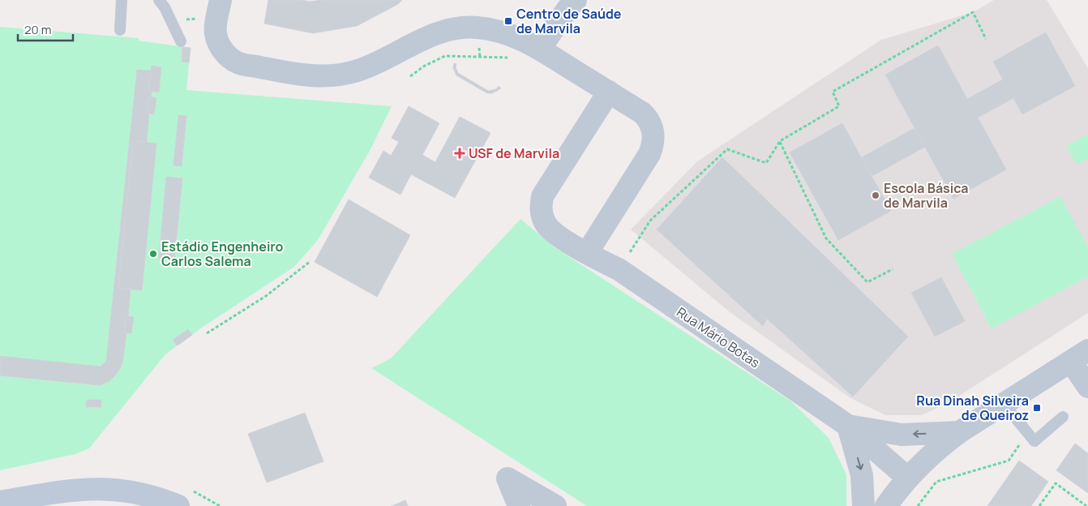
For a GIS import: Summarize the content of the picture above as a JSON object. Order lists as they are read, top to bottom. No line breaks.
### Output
{"streets":{"street":["Rua Mário Botas"]},"places":{"transit":["Centro de Saúde de Marvila","Rua Dinah Silveira de Queiroz"],"health":["USF de Marvila"],"other":["Escola Básica de Marvila","Estádio Engenheiro Carlos Salema"]},"scale_bar":"20 m"}
